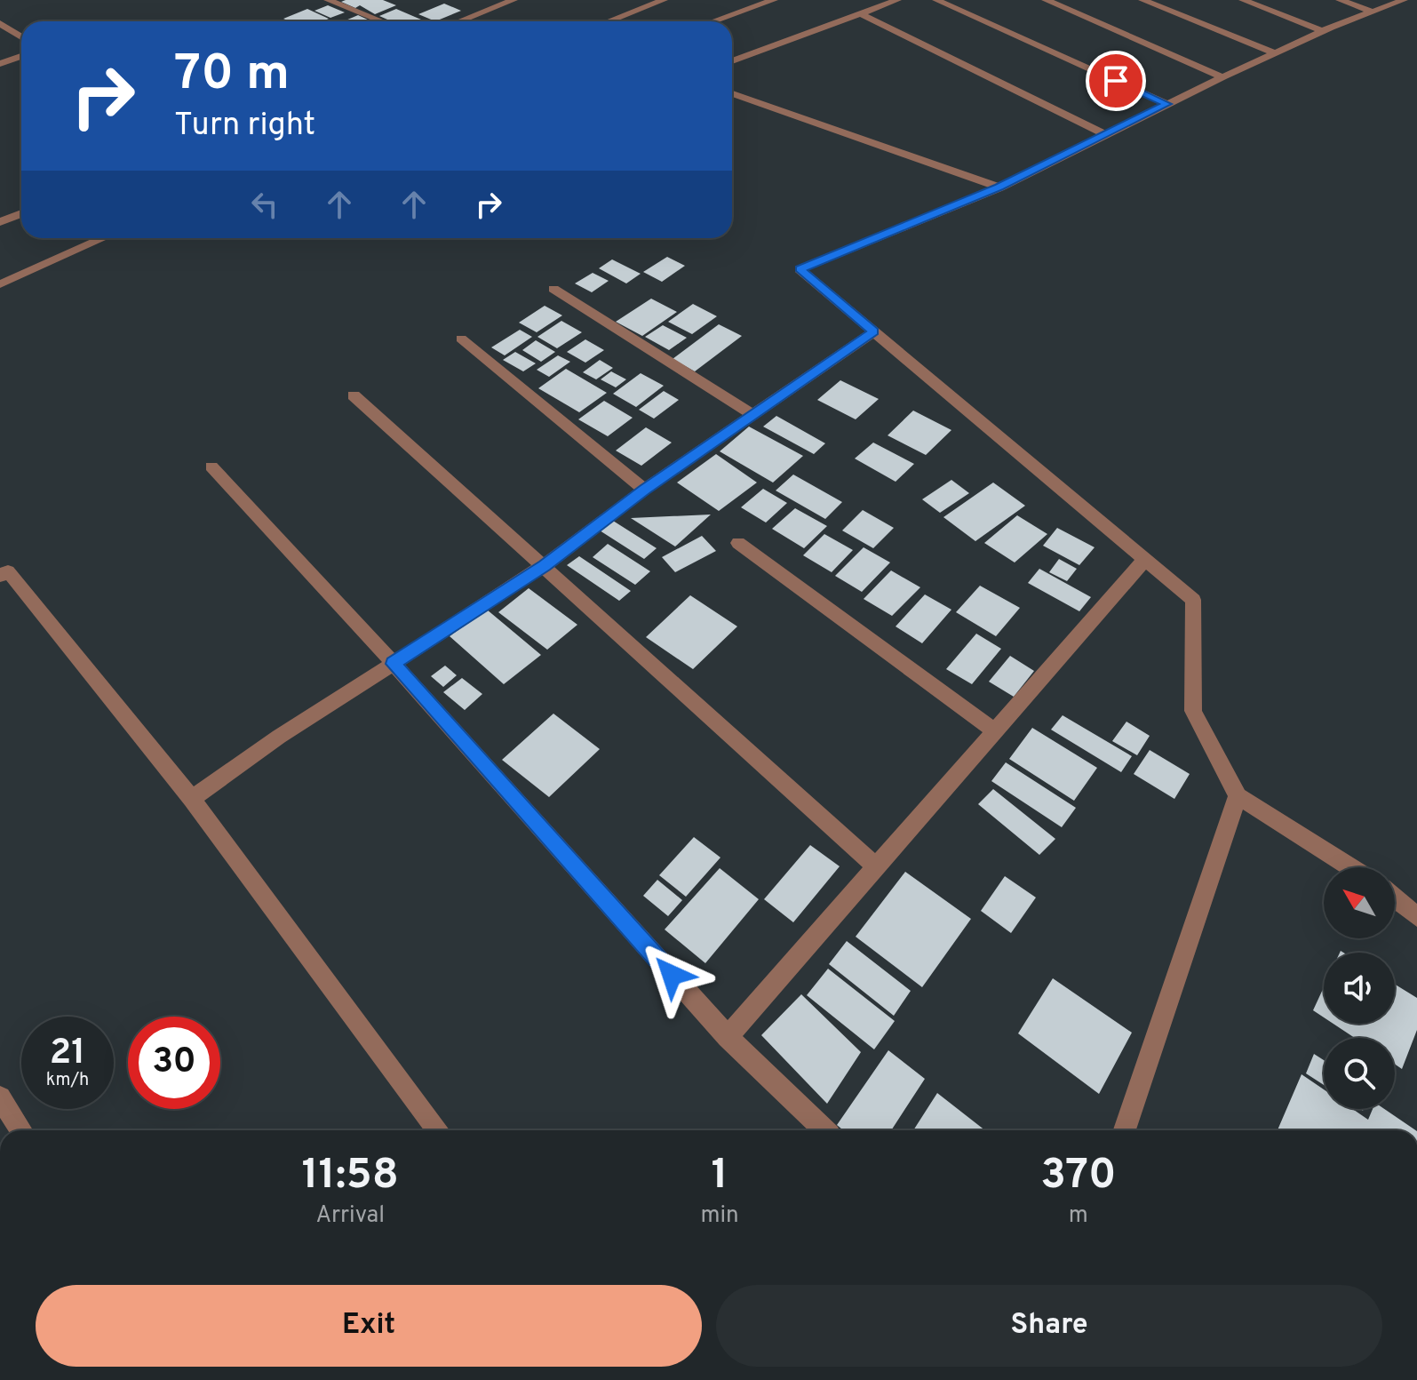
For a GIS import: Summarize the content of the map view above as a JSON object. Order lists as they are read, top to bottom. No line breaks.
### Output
{"north":"top left","page":{"turn":["70 m","Turn right"],"speed":"21 km/h","limit":"30","eta":["11:58","Arrival","1","min","370","m"],"buttons":["Exit","Share"]}}
